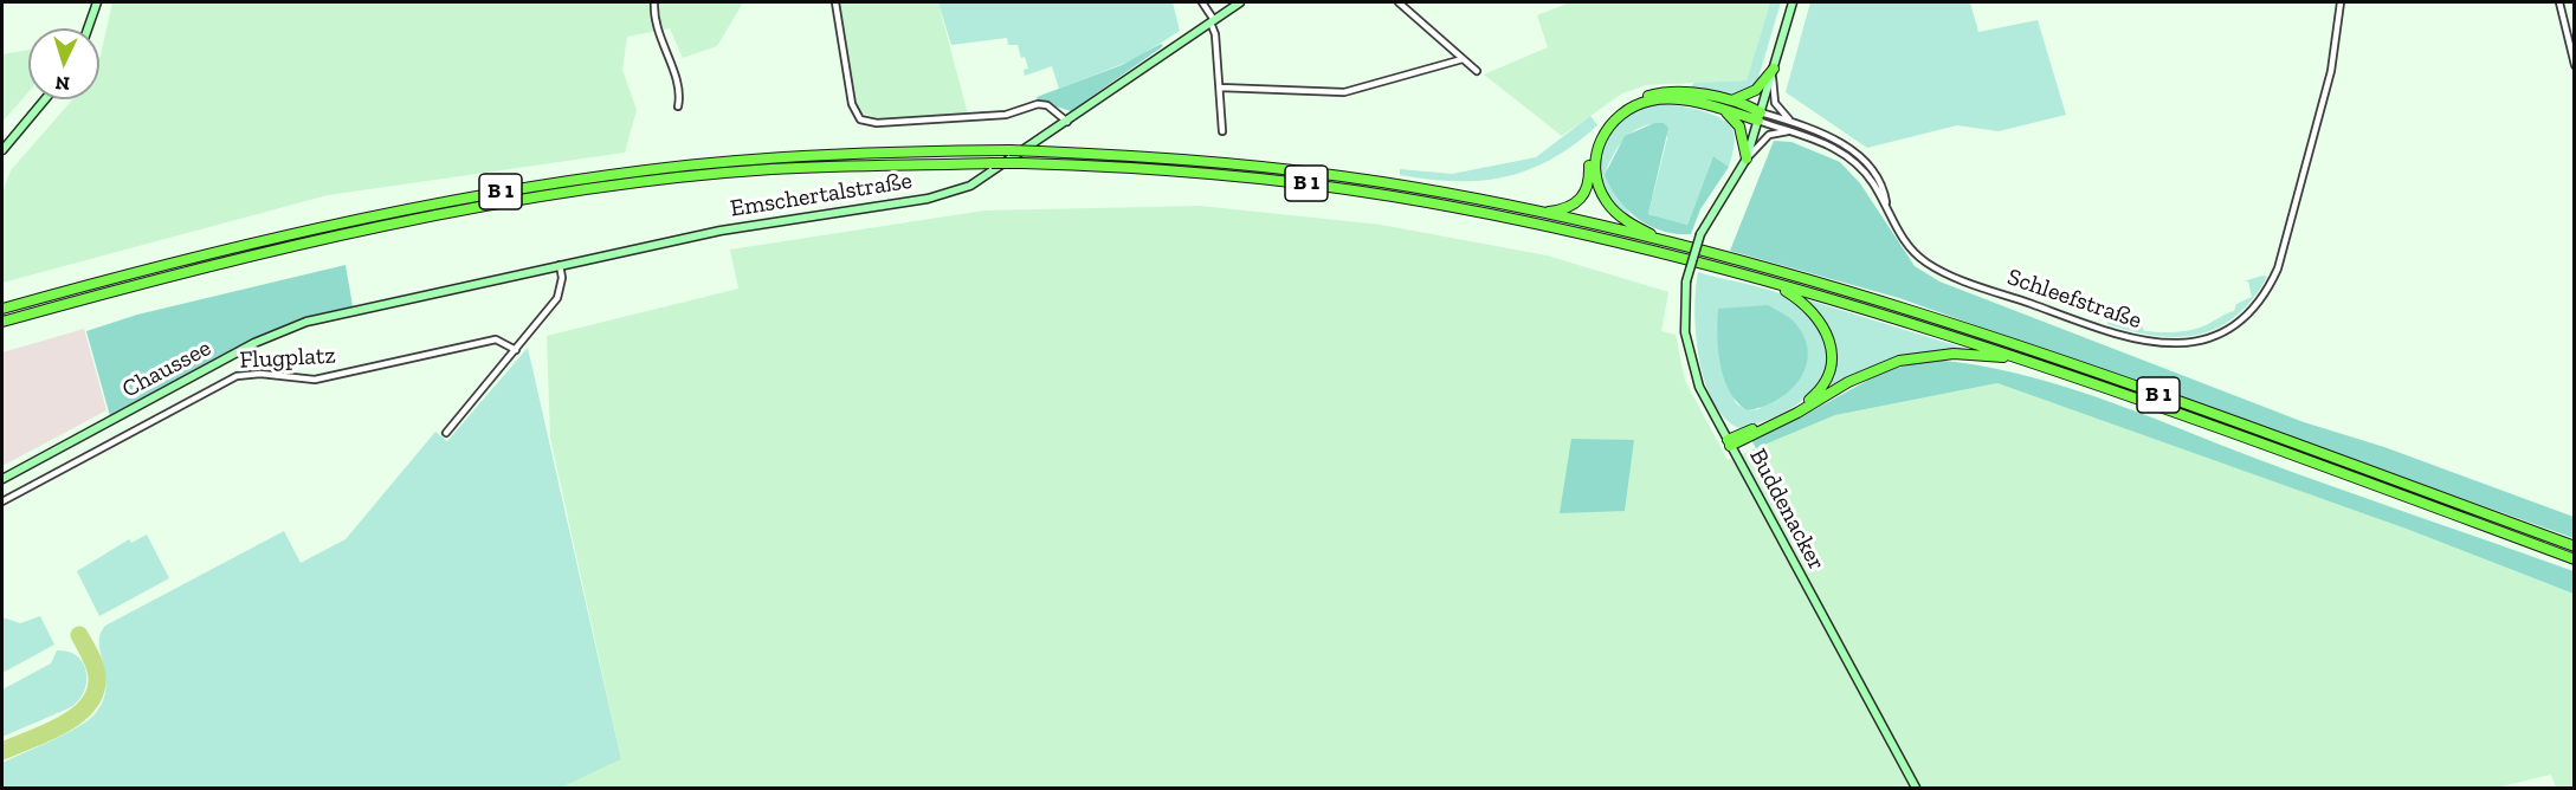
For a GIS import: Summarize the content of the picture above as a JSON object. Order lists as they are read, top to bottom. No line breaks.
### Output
{"streets":{"highway":["B 1"],"main road":["Emschertalstraße","Chaussee","Buddenacker"],"street":["Schleefstraße","Flugplatz"]},"crossings":[["Emschertalstraße","Chaussee"],["Schleefstraße","Buddenacker"]],"north":"bottom"}
